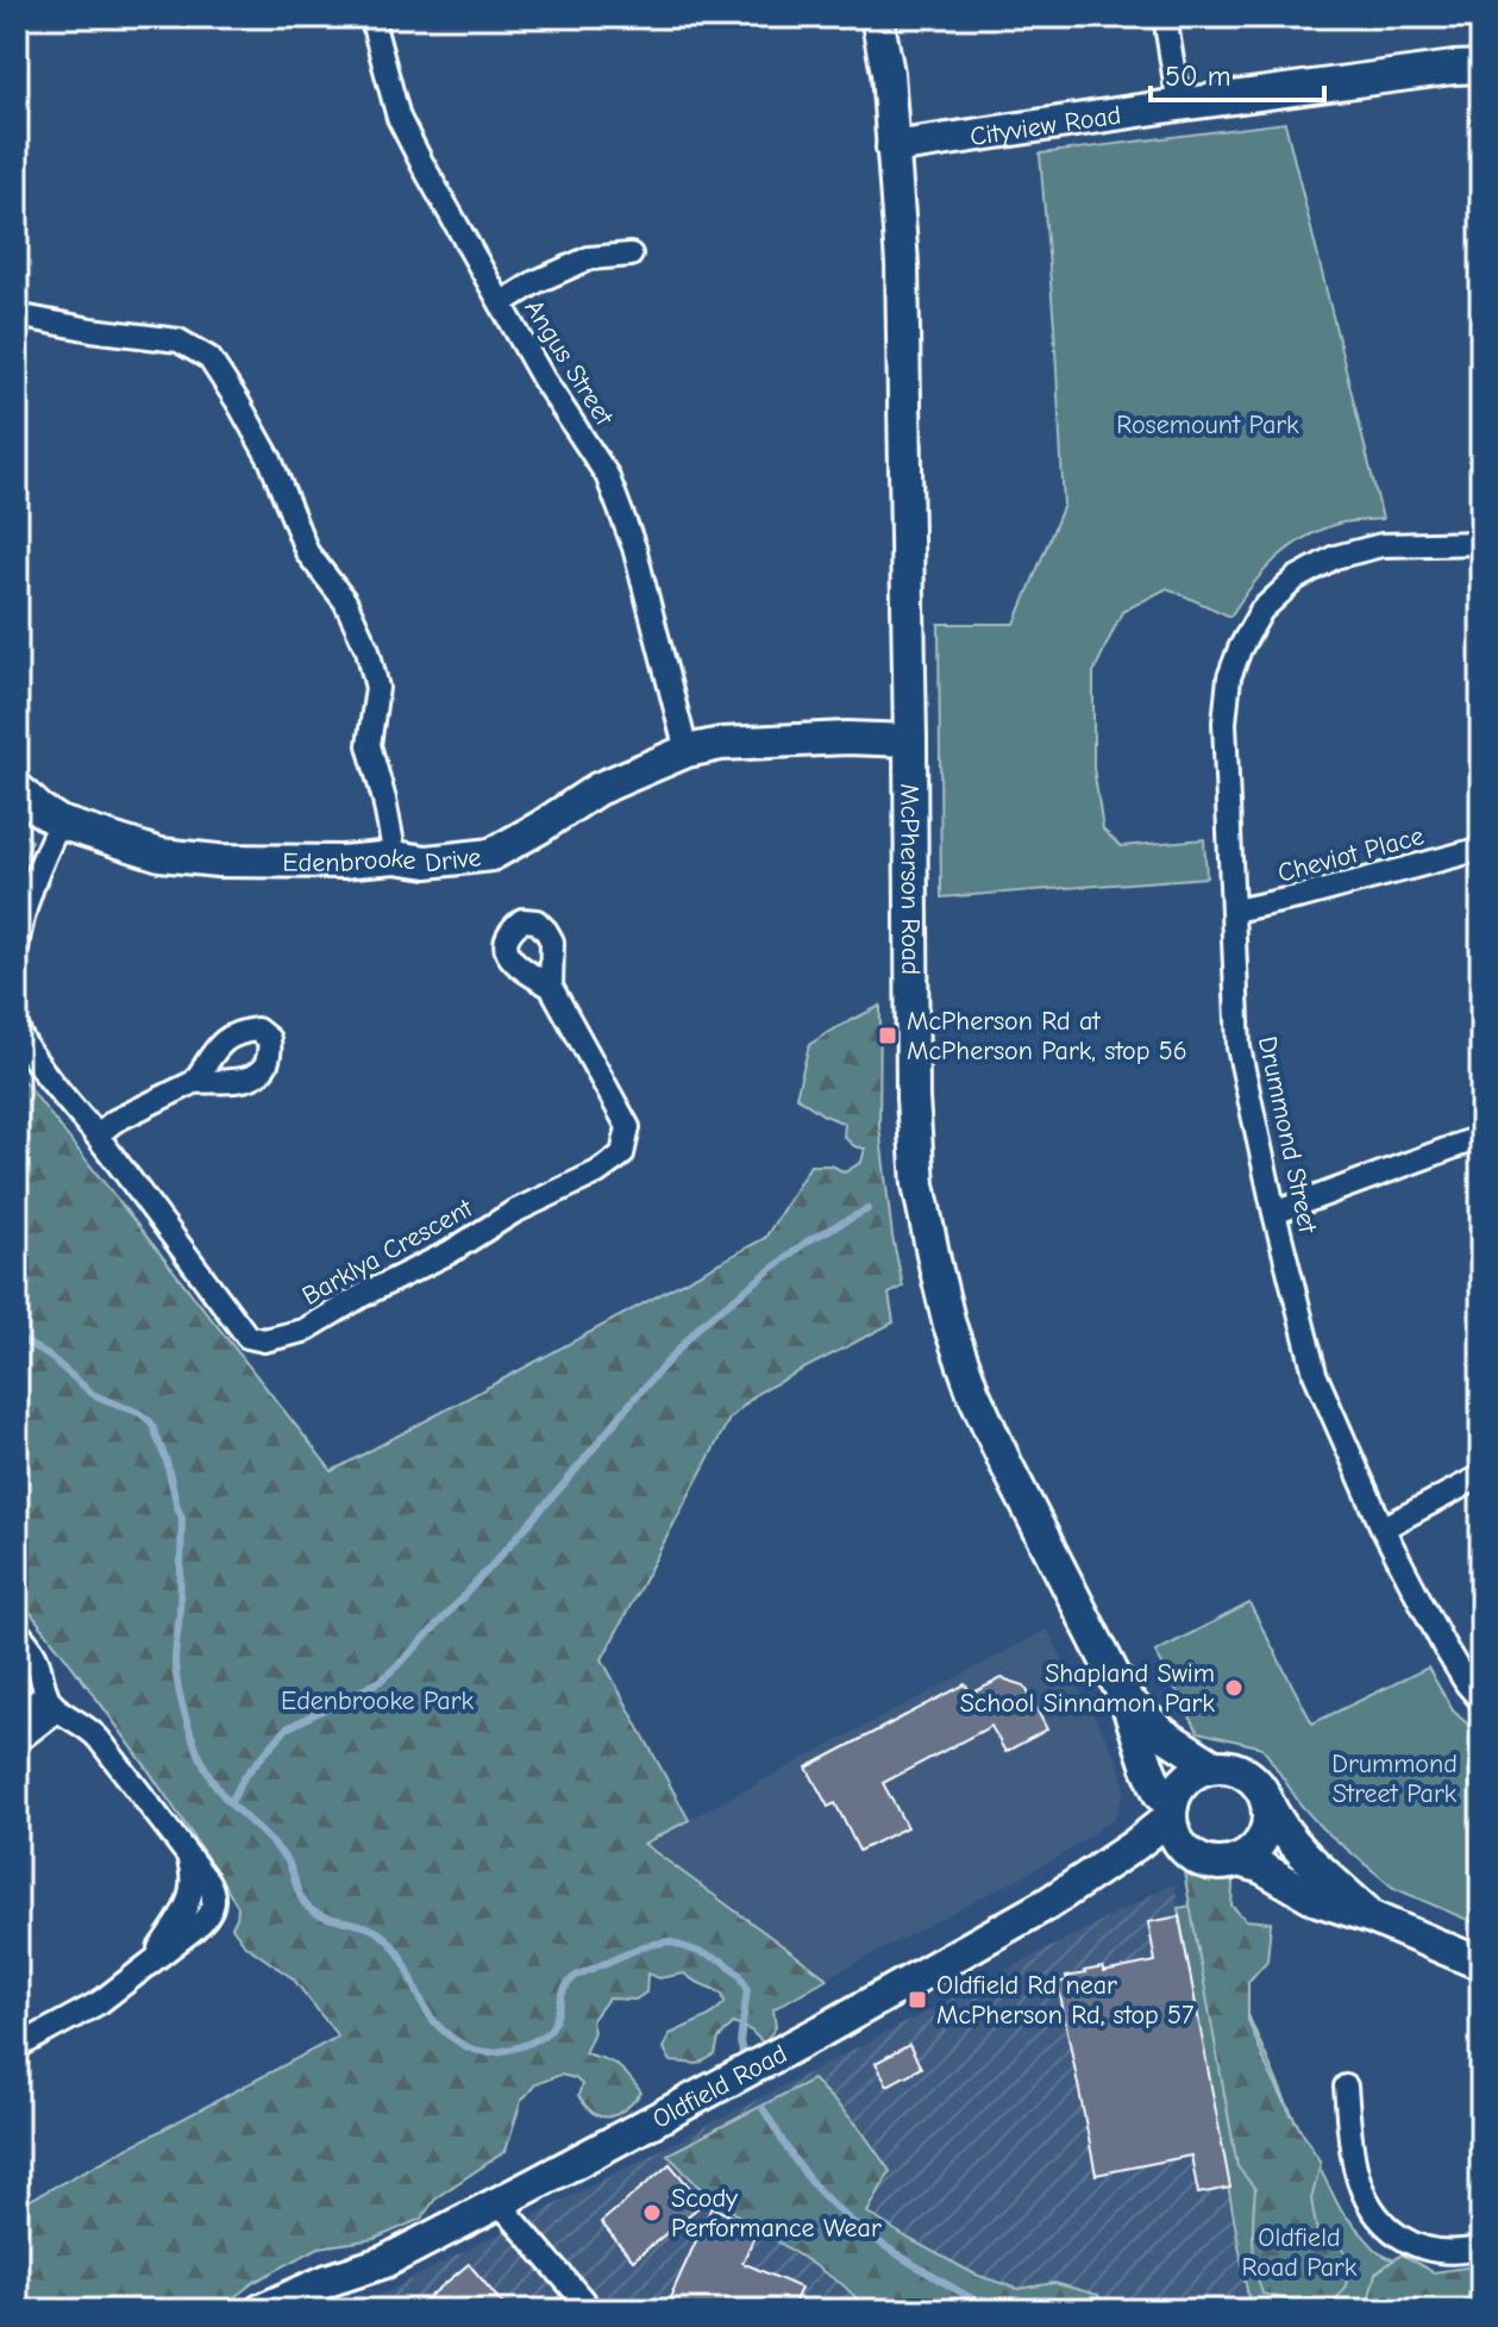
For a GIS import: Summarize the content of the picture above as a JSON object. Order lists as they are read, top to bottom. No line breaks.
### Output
{"streets":{"street":["Cityview Road","Angus Street","Cheviot Place","Edenbrooke Drive","McPherson Road","Drummond Street","Barklya Crescent","Oldfield Road"]},"crossings":[["Cityview Road","McPherson Road"],["Angus Street","Edenbrooke Drive"],["Cheviot Place","Drummond Street"],["Edenbrooke Drive","McPherson Road"]],"parks":["Rosemount Park","Edenbrooke Park","Drummond Street Park","Oldfield Road Park"],"places":{"transit":["McPherson Rd at McPherson Park, stop 56","Oldfield Rd near McPherson Rd, stop 57"],"other":["Shapland Swim School Sinnamon Park","Scody Performance Wear"]},"scale_bar":"50 m"}
